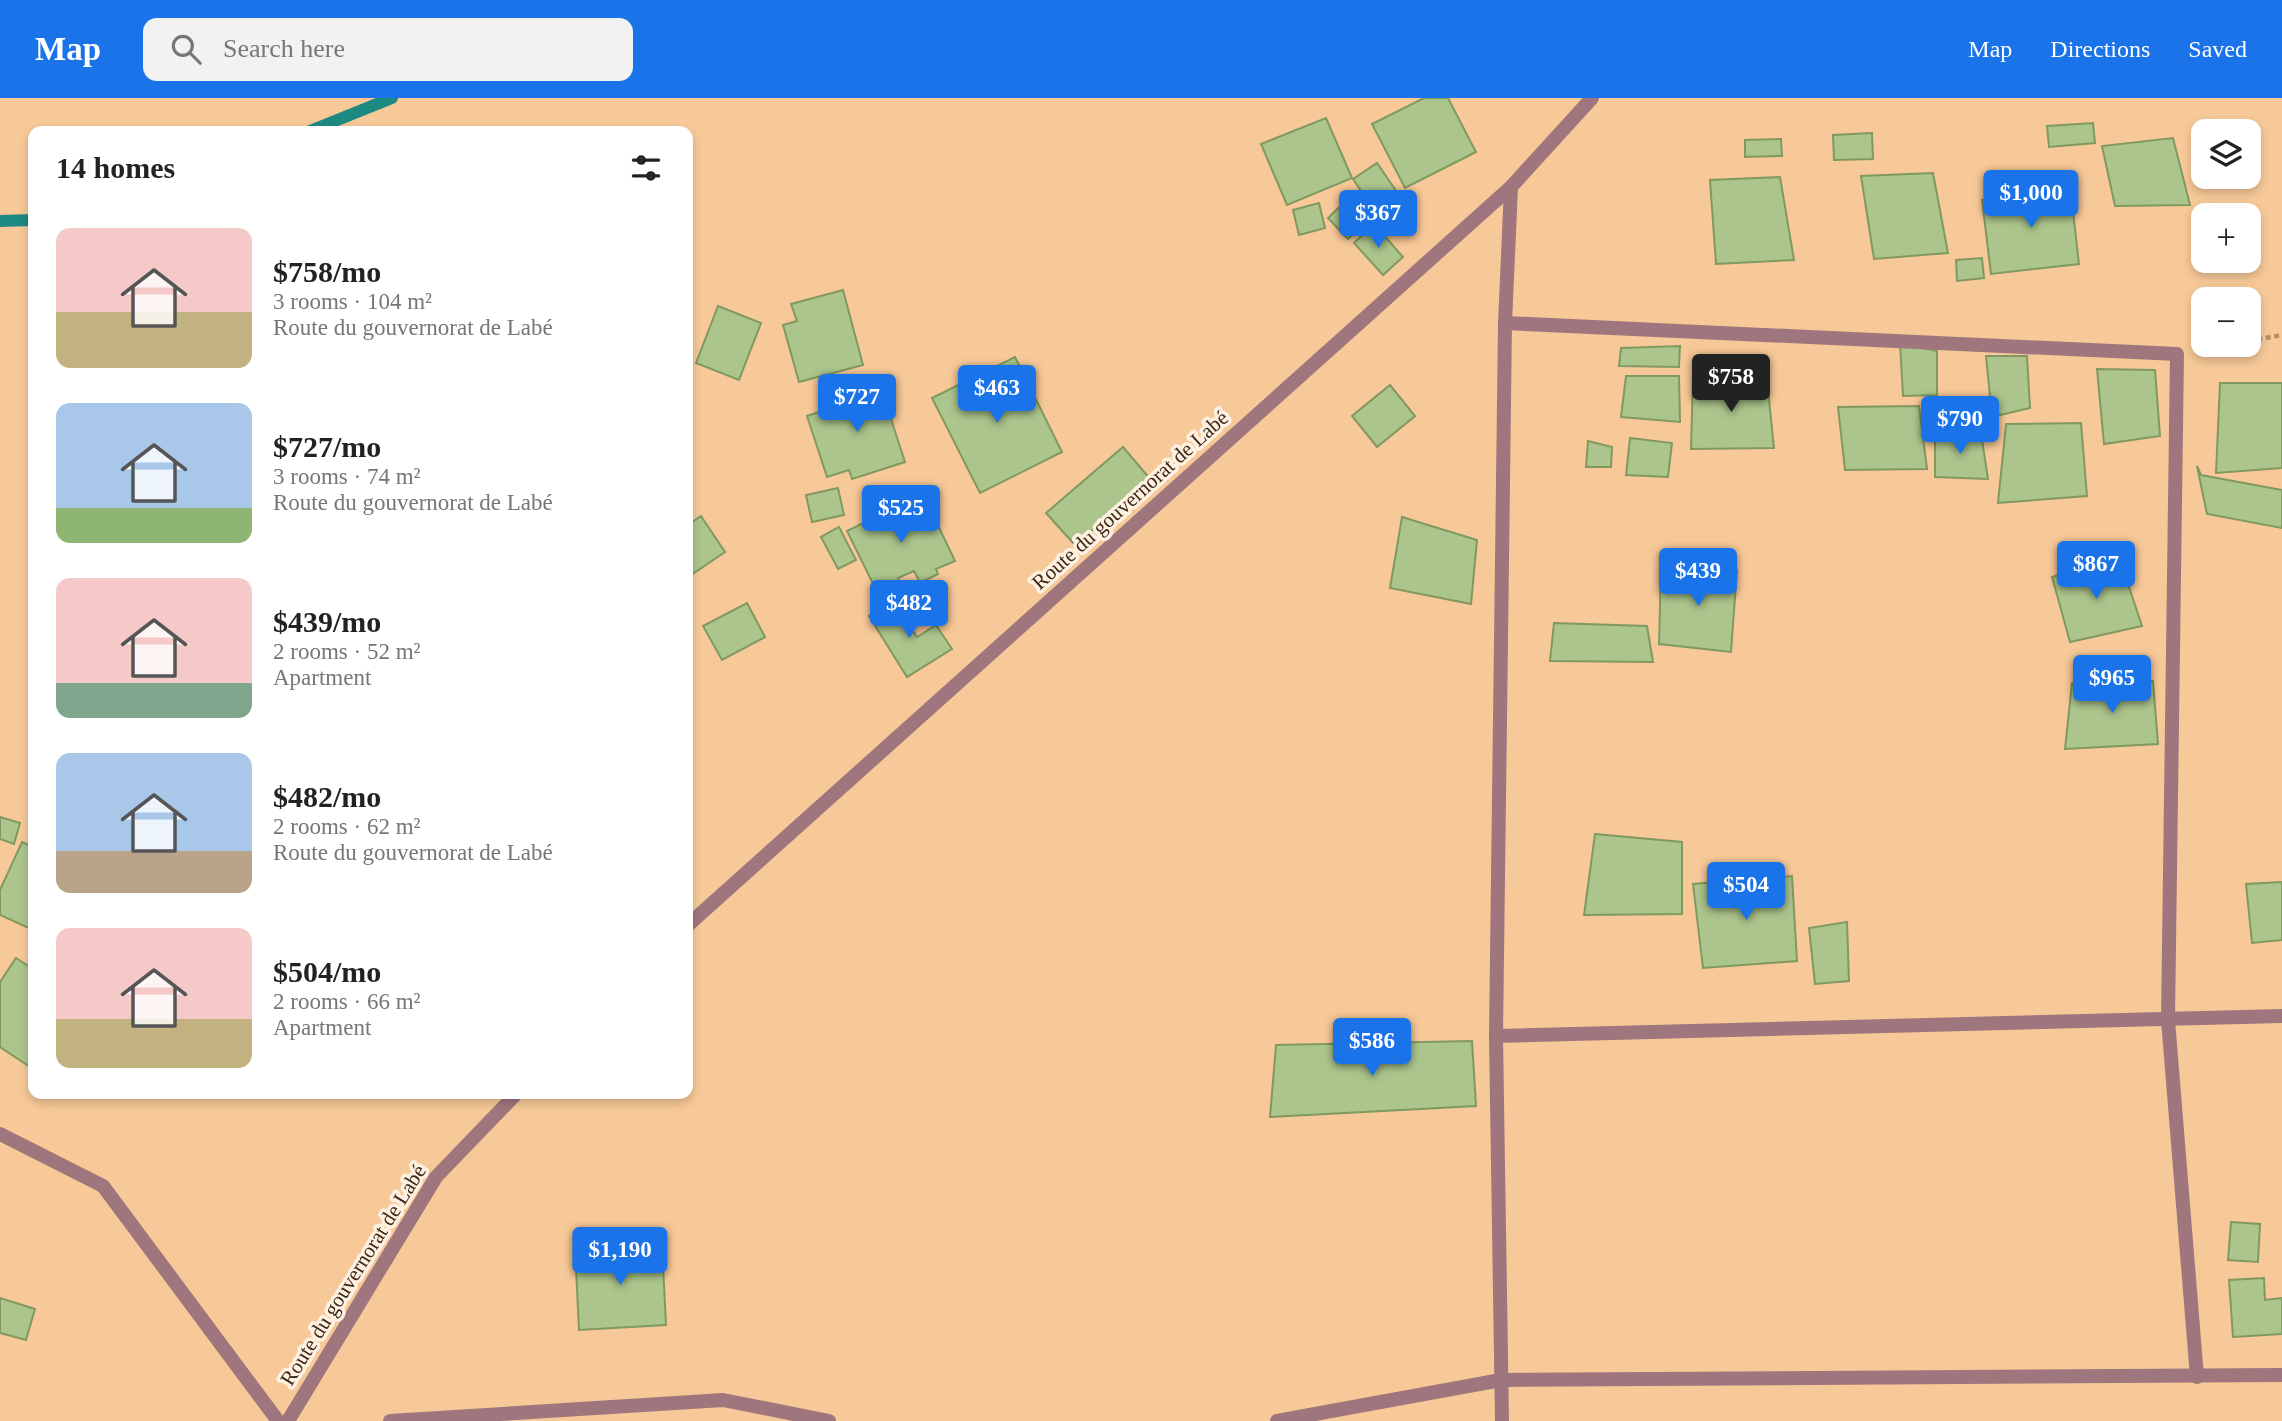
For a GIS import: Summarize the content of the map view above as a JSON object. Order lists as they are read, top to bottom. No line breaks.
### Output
{"streets":{"street":["Route du gouvernorat de Labé"]},"page":{"header":"Map","search":"Search here","nav":["Map","Directions","Saved"],"map_buttons":["+","−"],"heading":"14 homes","price":["$1,000","$367","$758","$463","$727","$790","$525","$867","$439","$482","$965","$504","$586","$1,190"],"list":[{"name":"$758/mo","note":"3 rooms · 104 m² · Route du gouvernorat de Labé"},{"name":"$727/mo","note":"3 rooms · 74 m² · Route du gouvernorat de Labé"},{"name":"$439/mo","note":"2 rooms · 52 m² · Apartment"},{"name":"$482/mo","note":"2 rooms · 62 m² · Route du gouvernorat de Labé"},{"name":"$504/mo","note":"2 rooms · 66 m² · Apartment"}]}}
